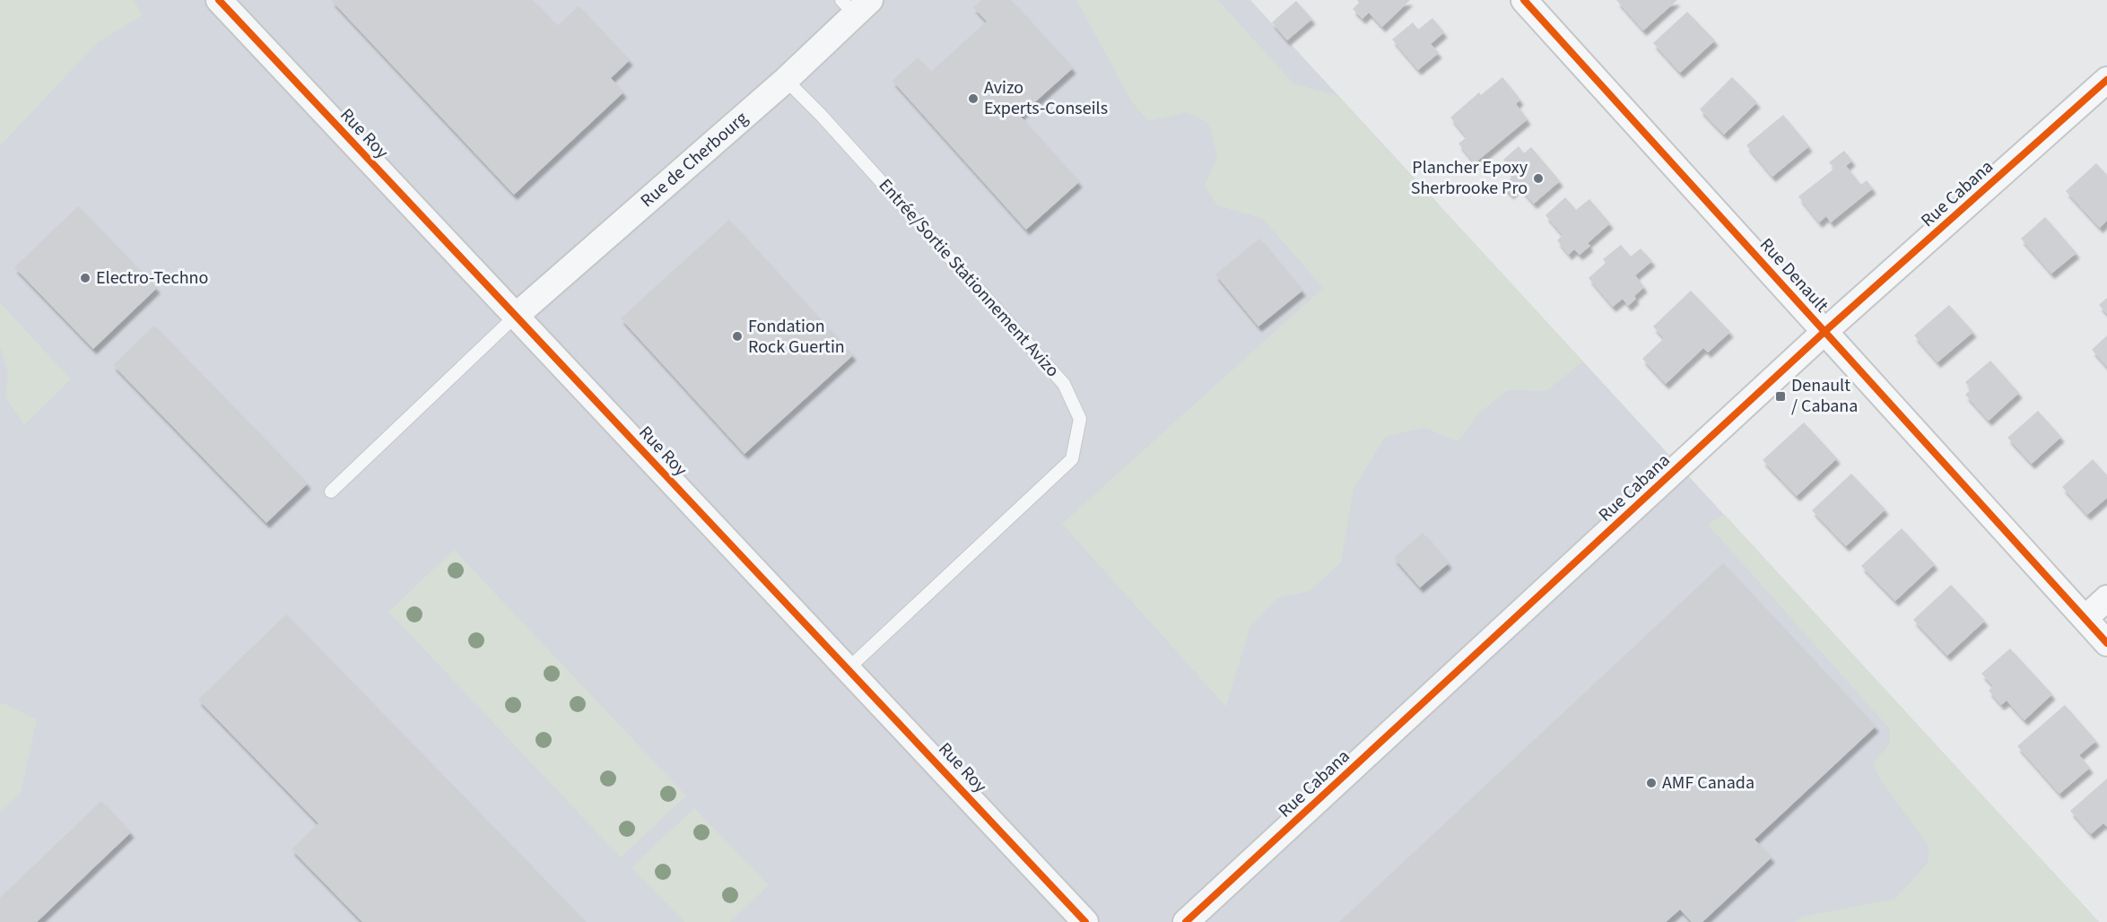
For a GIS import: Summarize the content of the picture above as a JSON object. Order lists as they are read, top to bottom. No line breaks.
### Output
{"streets":{"street":["Rue Roy","Rue de Cherbourg","Rue Cabana","Rue Denault"],"lane":["Entrée/Sortie Stationnement Avizo"]},"crossings":[["Rue Roy","Rue de Cherbourg"],["Rue Roy","Entrée/Sortie Stationnement Avizo"],["Rue de Cherbourg","Entrée/Sortie Stationnement Avizo"],["Rue Cabana","Rue Denault"]],"places":{"other":["Avizo Experts-Conseils","Plancher Epoxy Sherbrooke Pro","Electro-Techno","Fondation Rock Guertin","AMF Canada"],"transit":["Denault / Cabana"]}}
